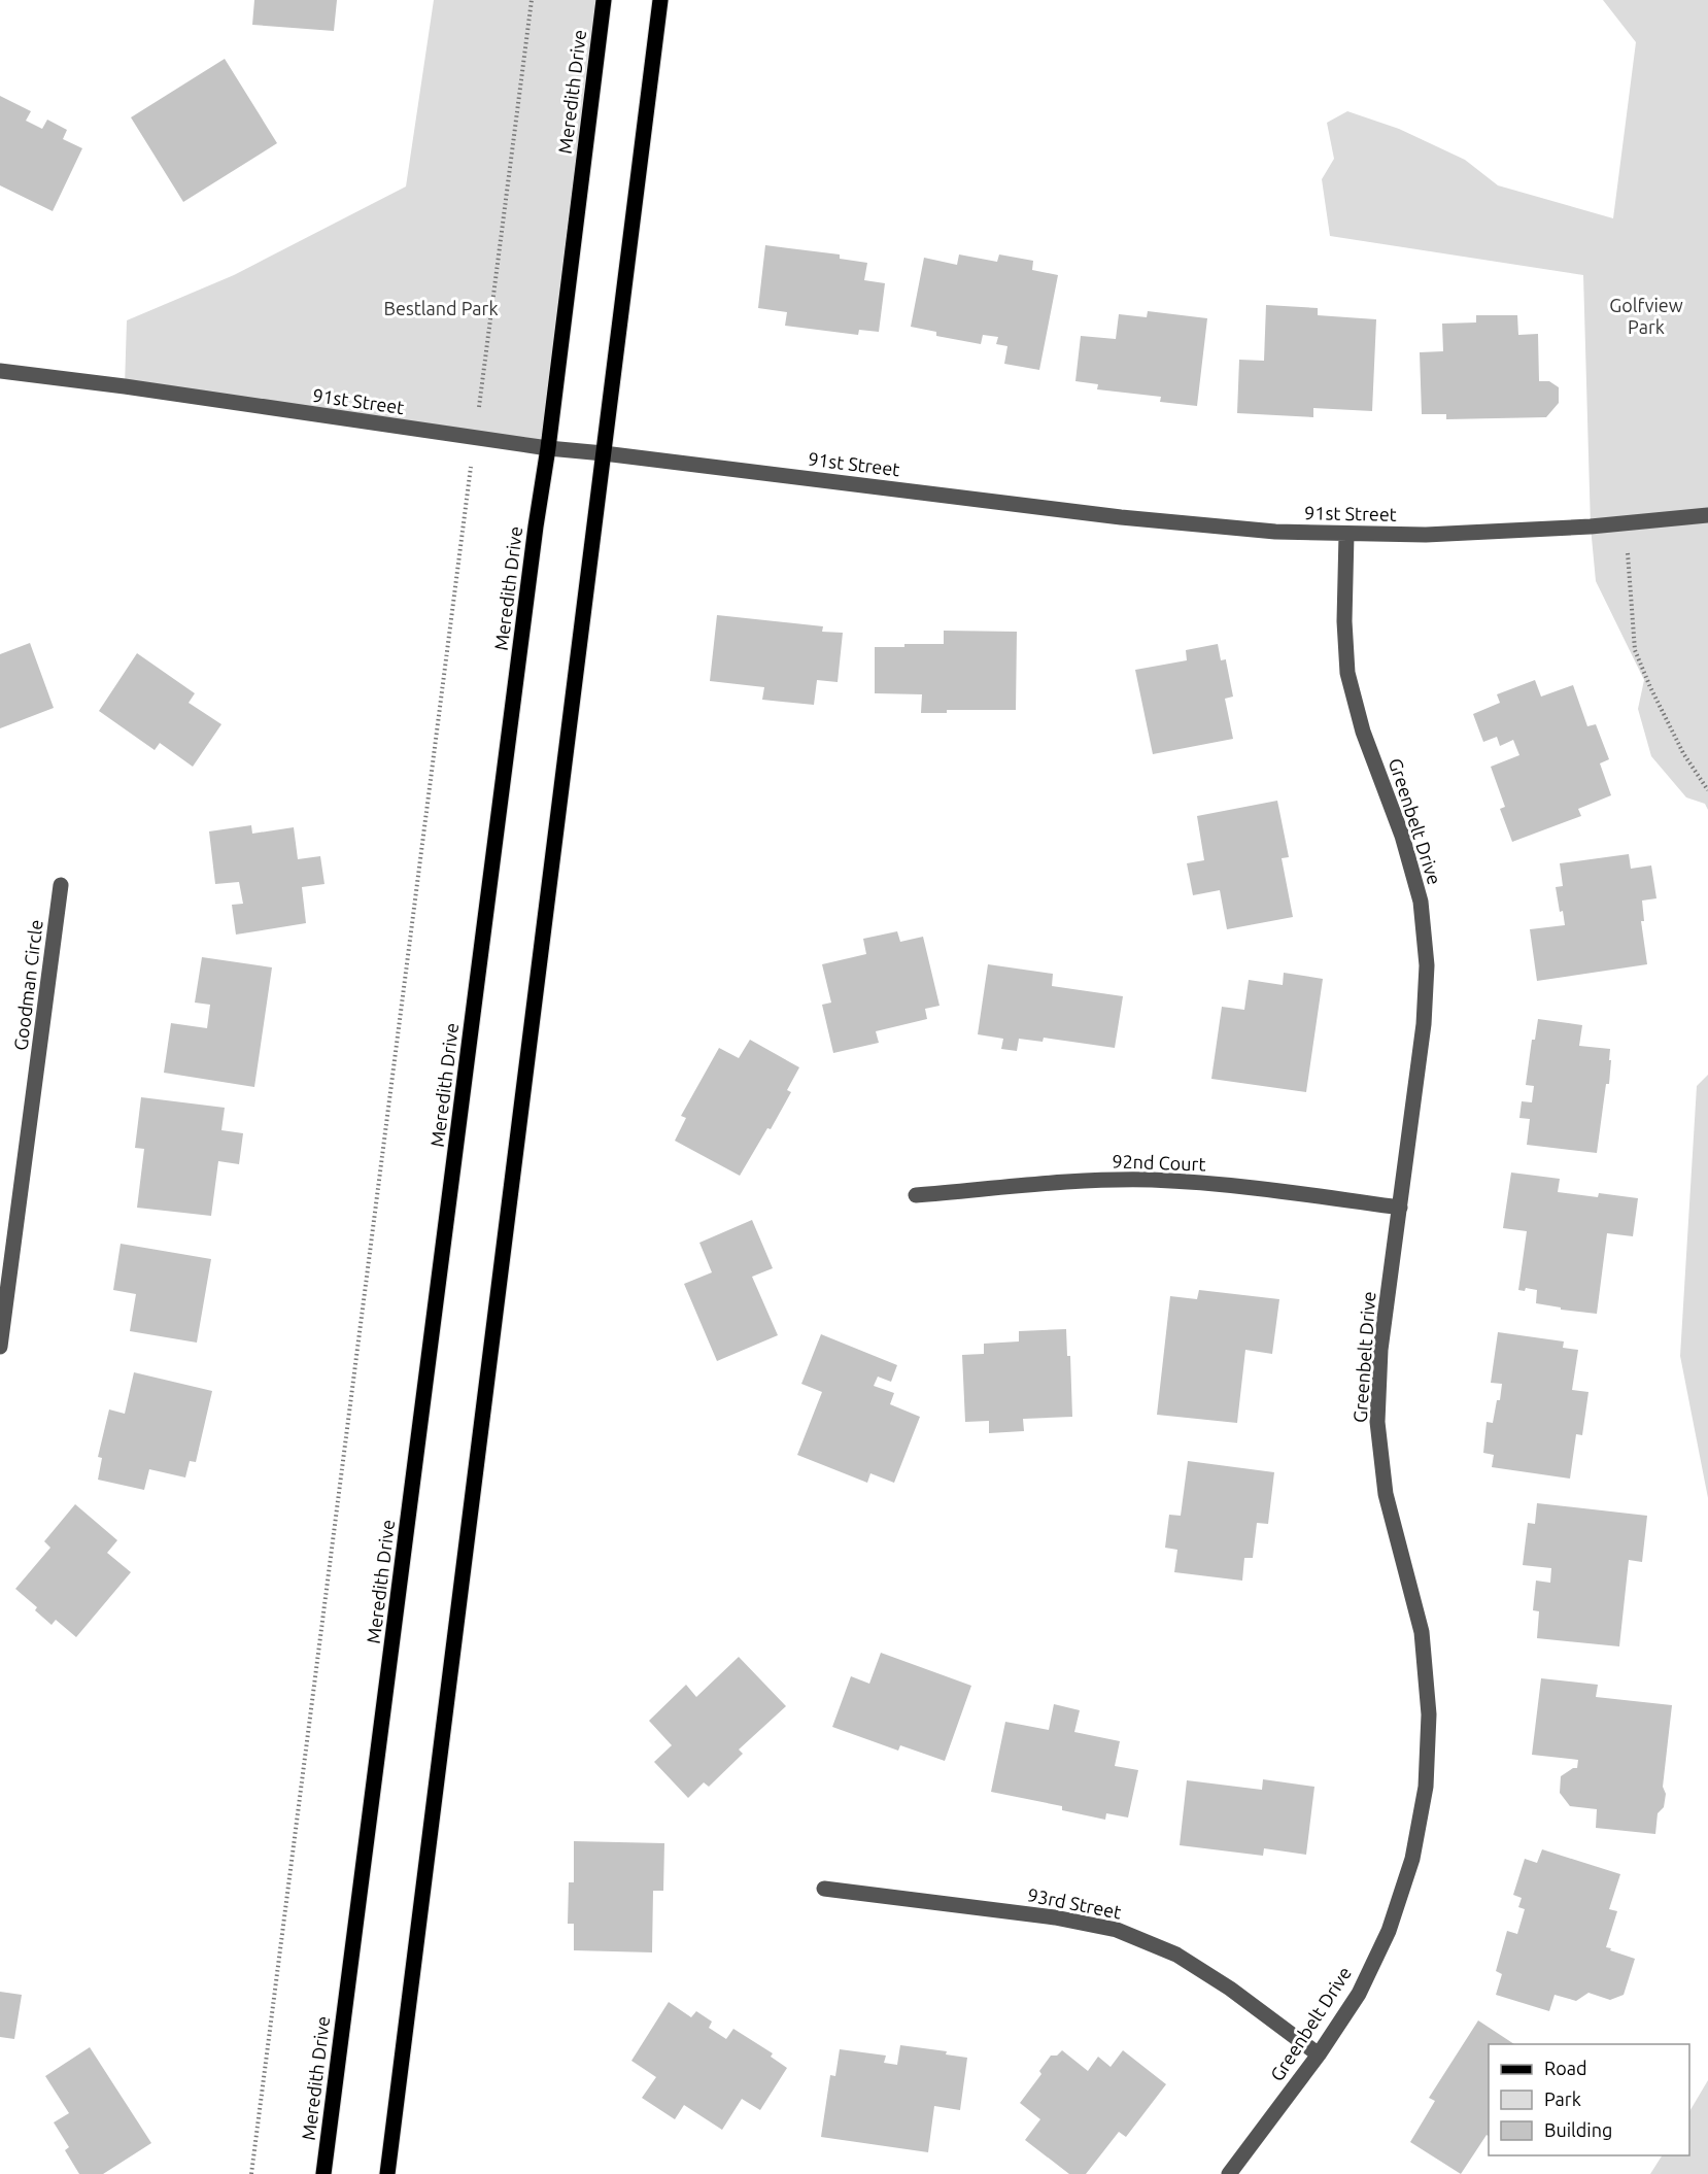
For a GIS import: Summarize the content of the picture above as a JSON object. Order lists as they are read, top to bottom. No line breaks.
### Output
{"streets":{"main road":["Meredith Drive"],"street":["91st Street","Greenbelt Drive","Goodman Circle","92nd Court","93rd Street"]},"crossings":[["Meredith Drive","91st Street"],["91st Street","Greenbelt Drive"],["Greenbelt Drive","92nd Court"],["Greenbelt Drive","93rd Street"]],"parks":["Golfview Park","Bestland Park"],"legend":["Road","Park","Building"]}
